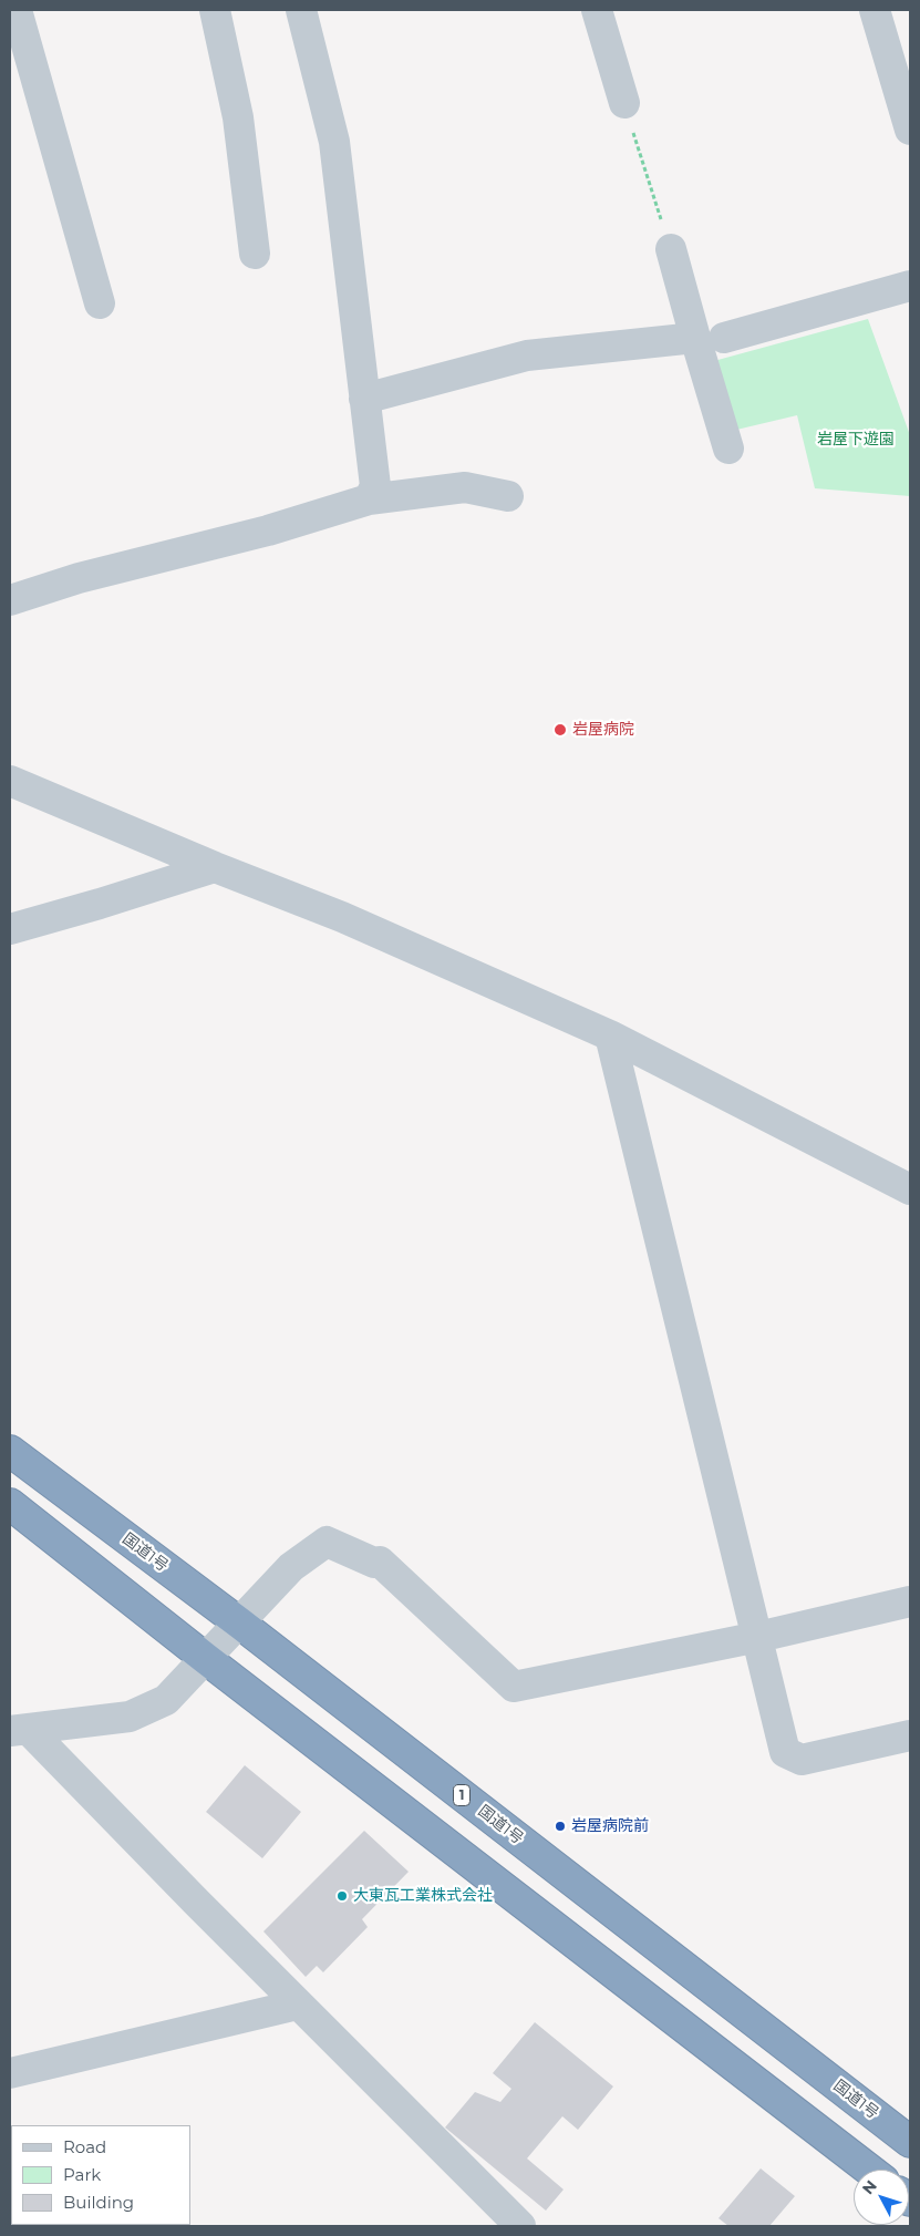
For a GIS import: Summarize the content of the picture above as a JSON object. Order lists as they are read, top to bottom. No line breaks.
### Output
{"streets":{"highway":["国道1号","1"]},"parks":["岩屋下遊園"],"places":["岩屋病院","岩屋病院前","大東瓦工業株式会社"],"legend":["Road","Park","Building"],"north":"top left"}
